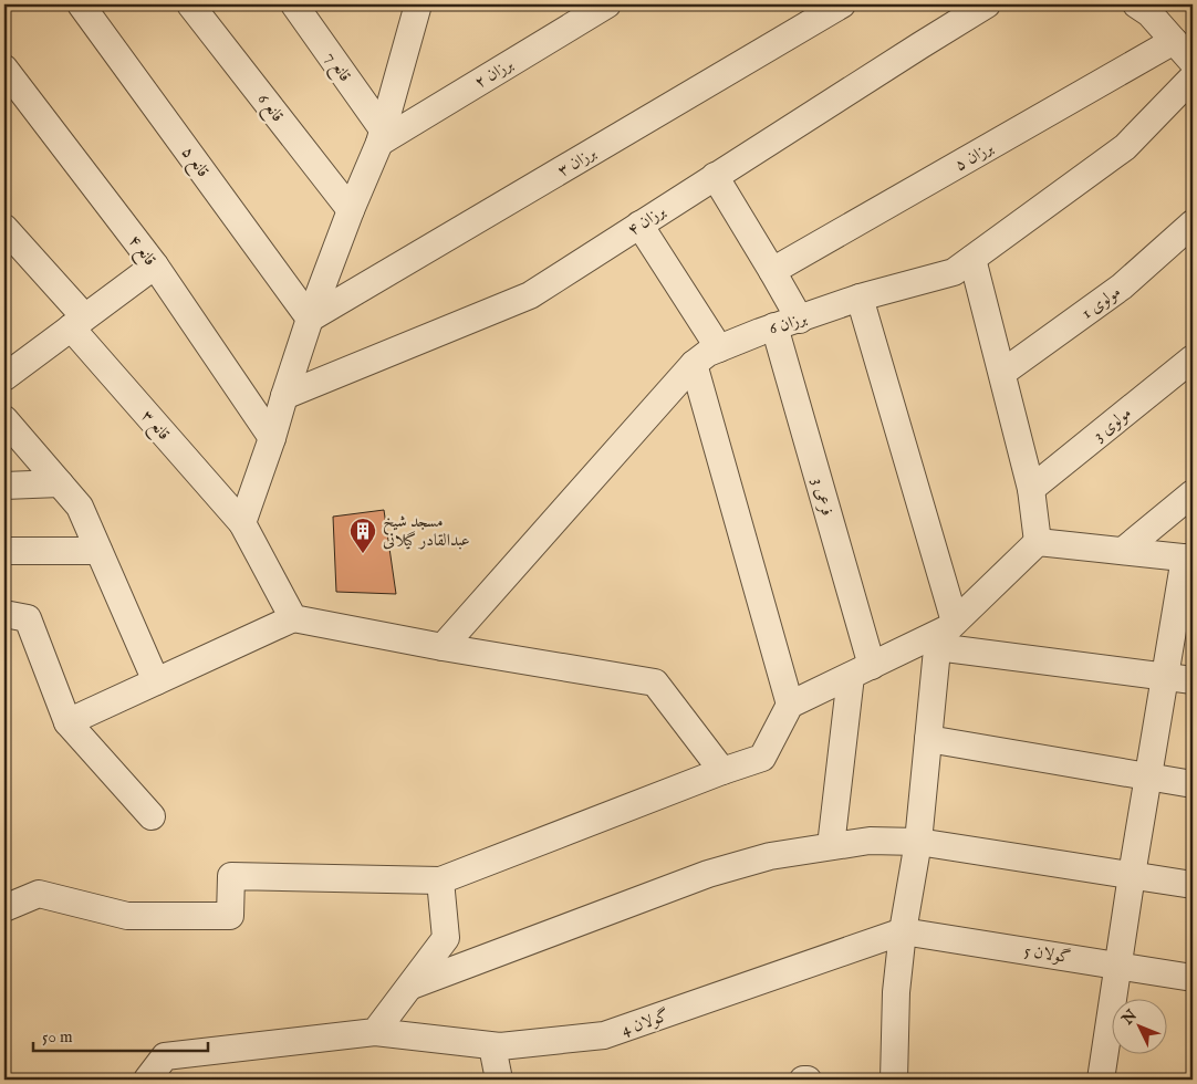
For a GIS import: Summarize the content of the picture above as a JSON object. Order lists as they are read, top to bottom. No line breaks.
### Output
{"streets":{"street":["قانع 7","برزان ۲","قانع 6","برزان ۵","قانع ۵","برزان ۳","برزان ۴","قانع ۴","مولوی 1","برزان 6","مولوی 3","قانع ۳","فرعی 3","گولان 5","گولان 4"]},"crossings":[["قانع 7","برزان ۲"],["قانع ۵","برزان ۳"],["برزان 6","فرعی 3"],["گولان 5","گولان 4"]],"places":{"building":["مسجد شیخ عبدالقادر گیلانی"]},"scale_bar":"50 m","north":"top left"}
